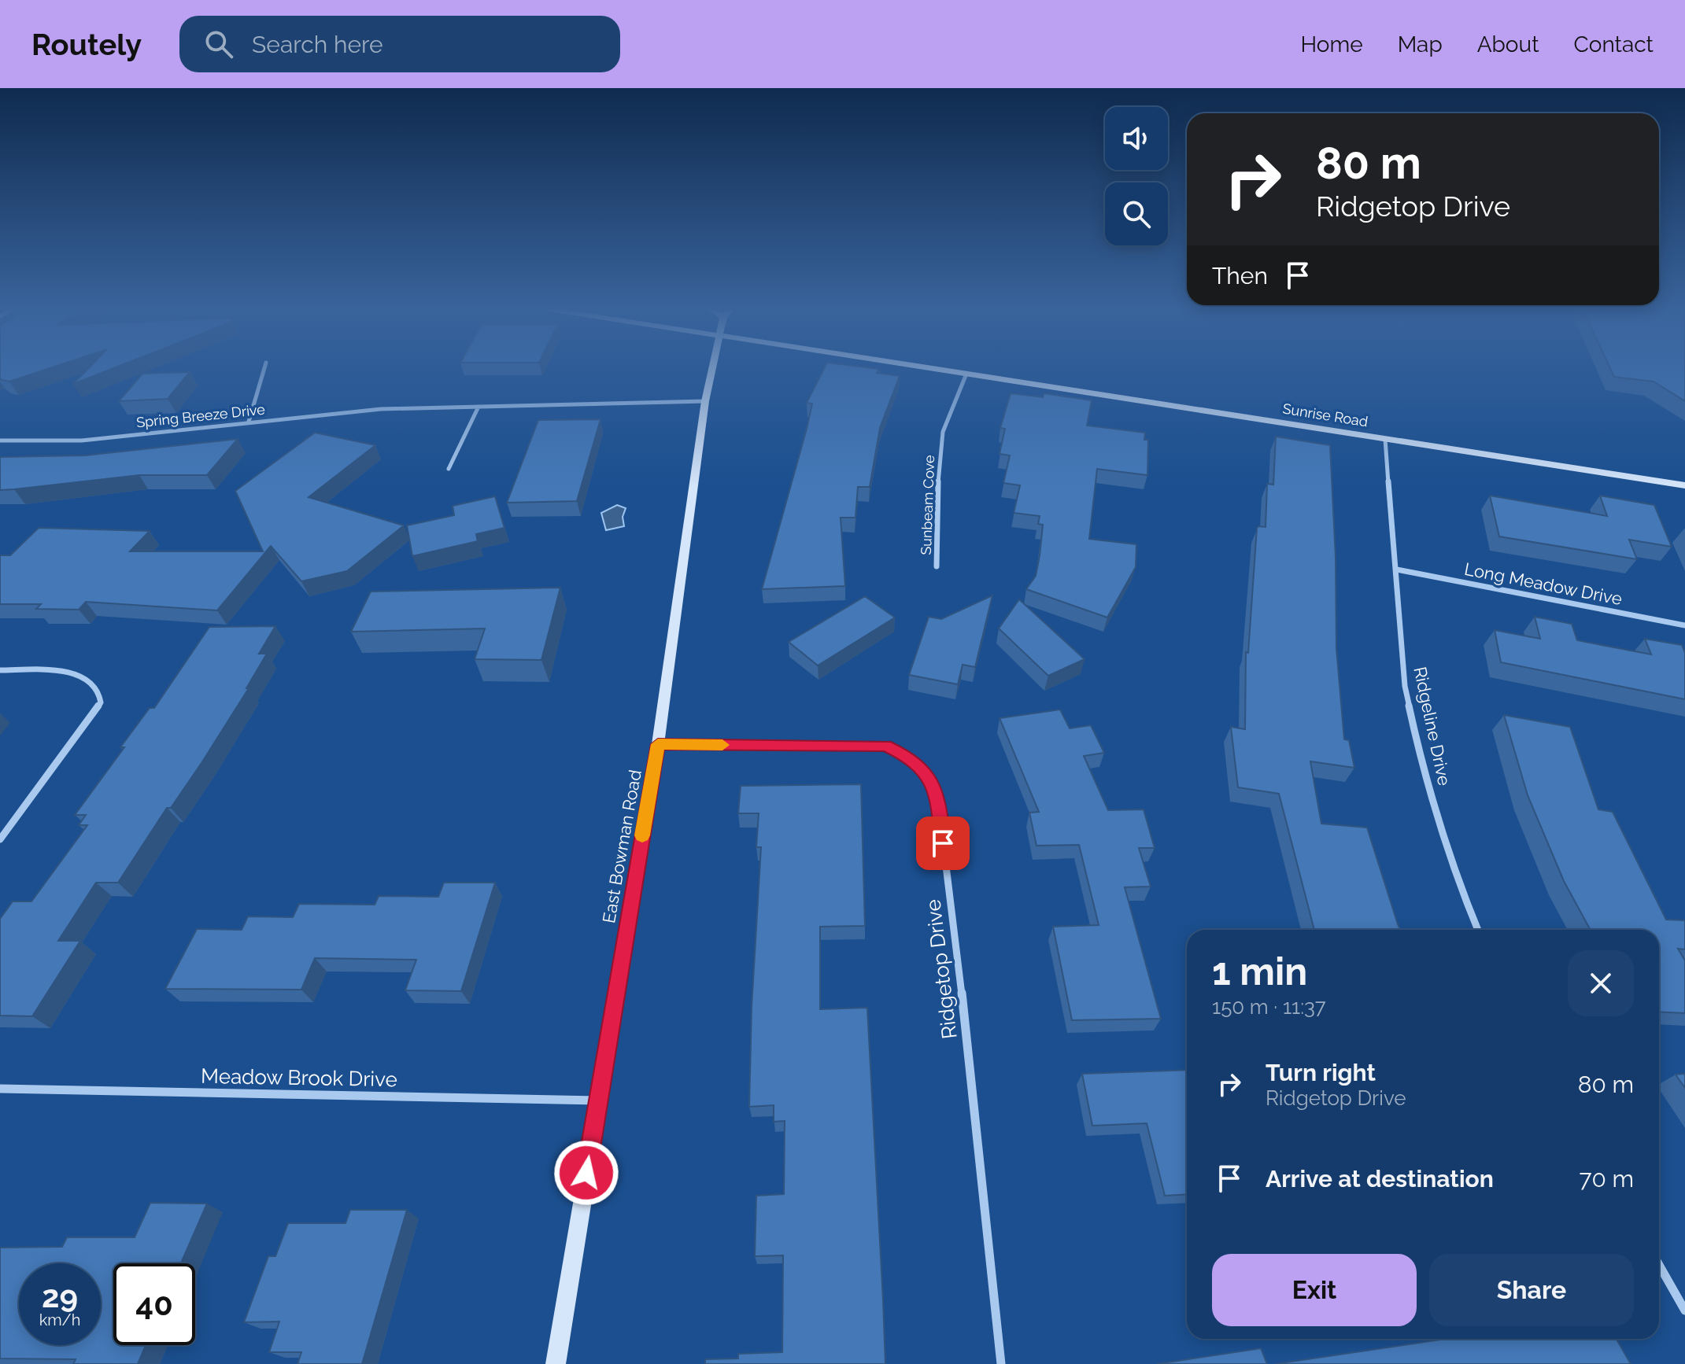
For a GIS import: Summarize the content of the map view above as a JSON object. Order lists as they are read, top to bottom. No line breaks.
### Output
{"streets":{"main road":["Sunrise Road","East Bowman Road"],"street":["Spring Breeze Drive","Sunbeam Cove","Long Meadow Drive","Ridgeline Drive","Ridgetop Drive","Meadow Brook Drive"]},"crossings":[["Sunrise Road","Sunbeam Cove"],["Sunrise Road","Ridgeline Drive"],["Spring Breeze Drive","East Bowman Road"],["Long Meadow Drive","Ridgeline Drive"],["East Bowman Road","Ridgetop Drive"],["East Bowman Road","Meadow Brook Drive"]],"page":{"header":"Routely","search":"Search here","nav":["Home","Map","About","Contact"],"turn":["80 m","Ridgetop Drive"],"then":"Then","heading":["1 min","150 m · 11:37"],"list":[{"name":"Turn right","note":"Ridgetop Drive","value":"80 m"},{"name":"Arrive at destination","value":"70 m"}],"buttons":["Exit","Share"],"speed":"29 km/h","limit":"40"}}
